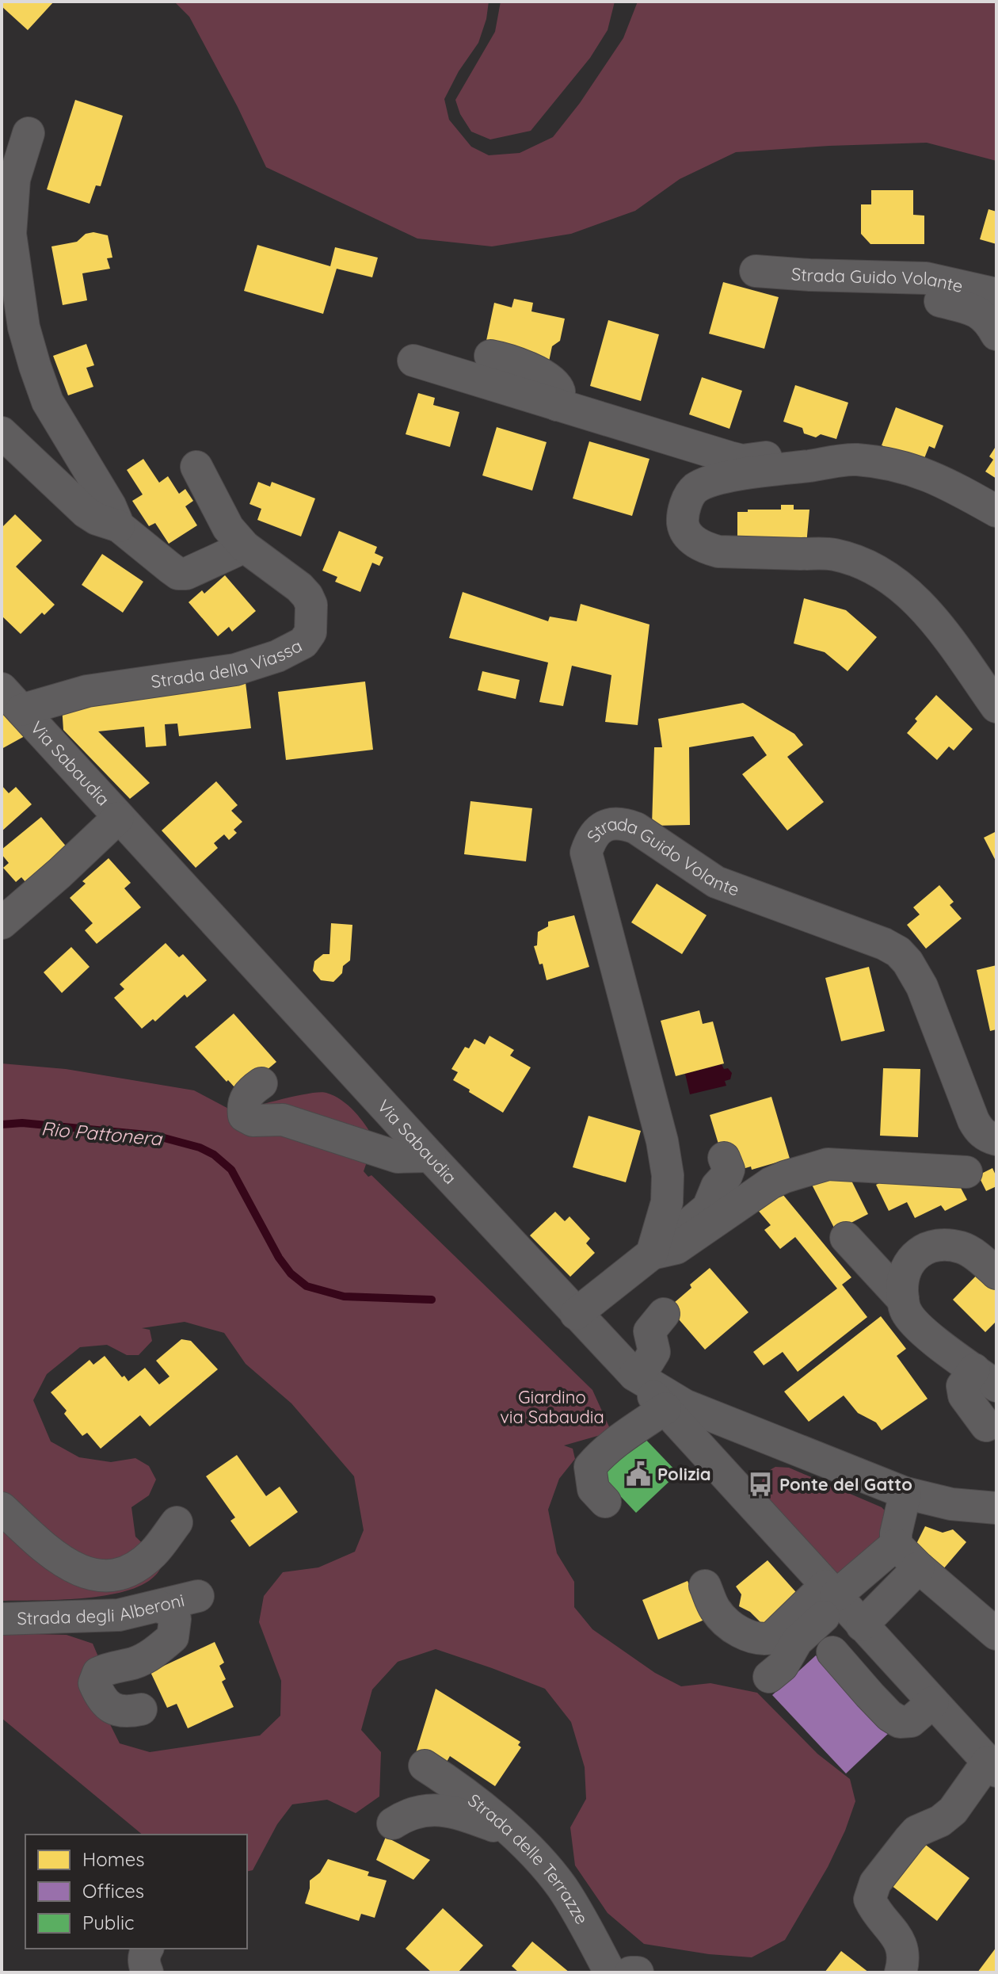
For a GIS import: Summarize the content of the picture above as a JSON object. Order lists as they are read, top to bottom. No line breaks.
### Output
{"streets":{"street":["Strada Guido Volante","Strada della Viassa","Via Sabaudia","Strada degli Alberoni","Strada delle Terrazze"]},"crossings":[["Strada della Viassa","Via Sabaudia"]],"water":["Rio Pattonera"],"parks":["Giardino via Sabaudia"],"places":{"public building":["Polizia"],"bus stop":["Ponte del Gatto"]},"legend":["Homes","Offices","Public"]}
